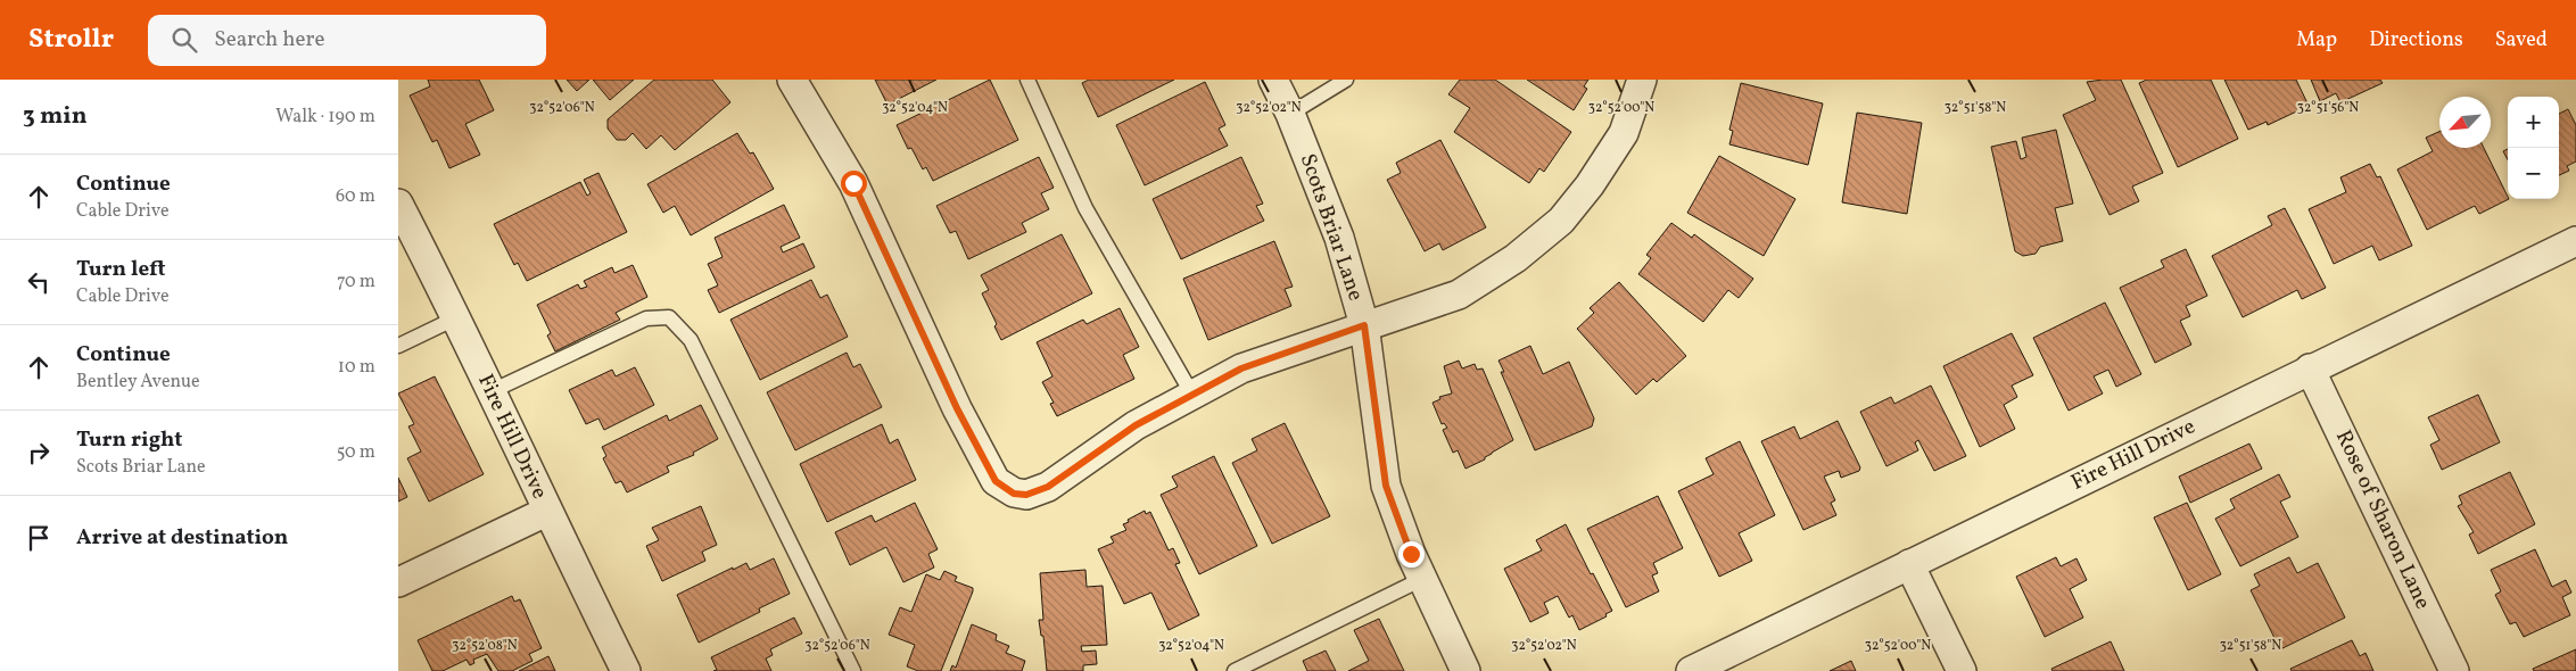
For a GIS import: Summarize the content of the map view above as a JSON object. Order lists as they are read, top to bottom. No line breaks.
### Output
{"streets":{"street":["Scots Briar Lane","Fire Hill Drive","Rose of Sharon Lane"]},"crossings":[["Fire Hill Drive","Rose of Sharon Lane"]],"north":"bottom left","page":{"header":"Strollr","search":"Search here","nav":["Map","Directions","Saved"],"heading":["3 min","Walk · 190 m"],"map_buttons":["+","−"],"list":[["Continue","Cable Drive","60 m"],["Turn left","Cable Drive","70 m"],["Continue","Bentley Avenue","10 m"],["Turn right","Scots Briar Lane","50 m"],"Arrive at destination"]},"coordinates":["32°52'06\"N","32°52'02\"N","32°52'00\"N","32°52'04\"N","32°51'58\"N","32°51'56\"N","32°52'08\"N"]}
